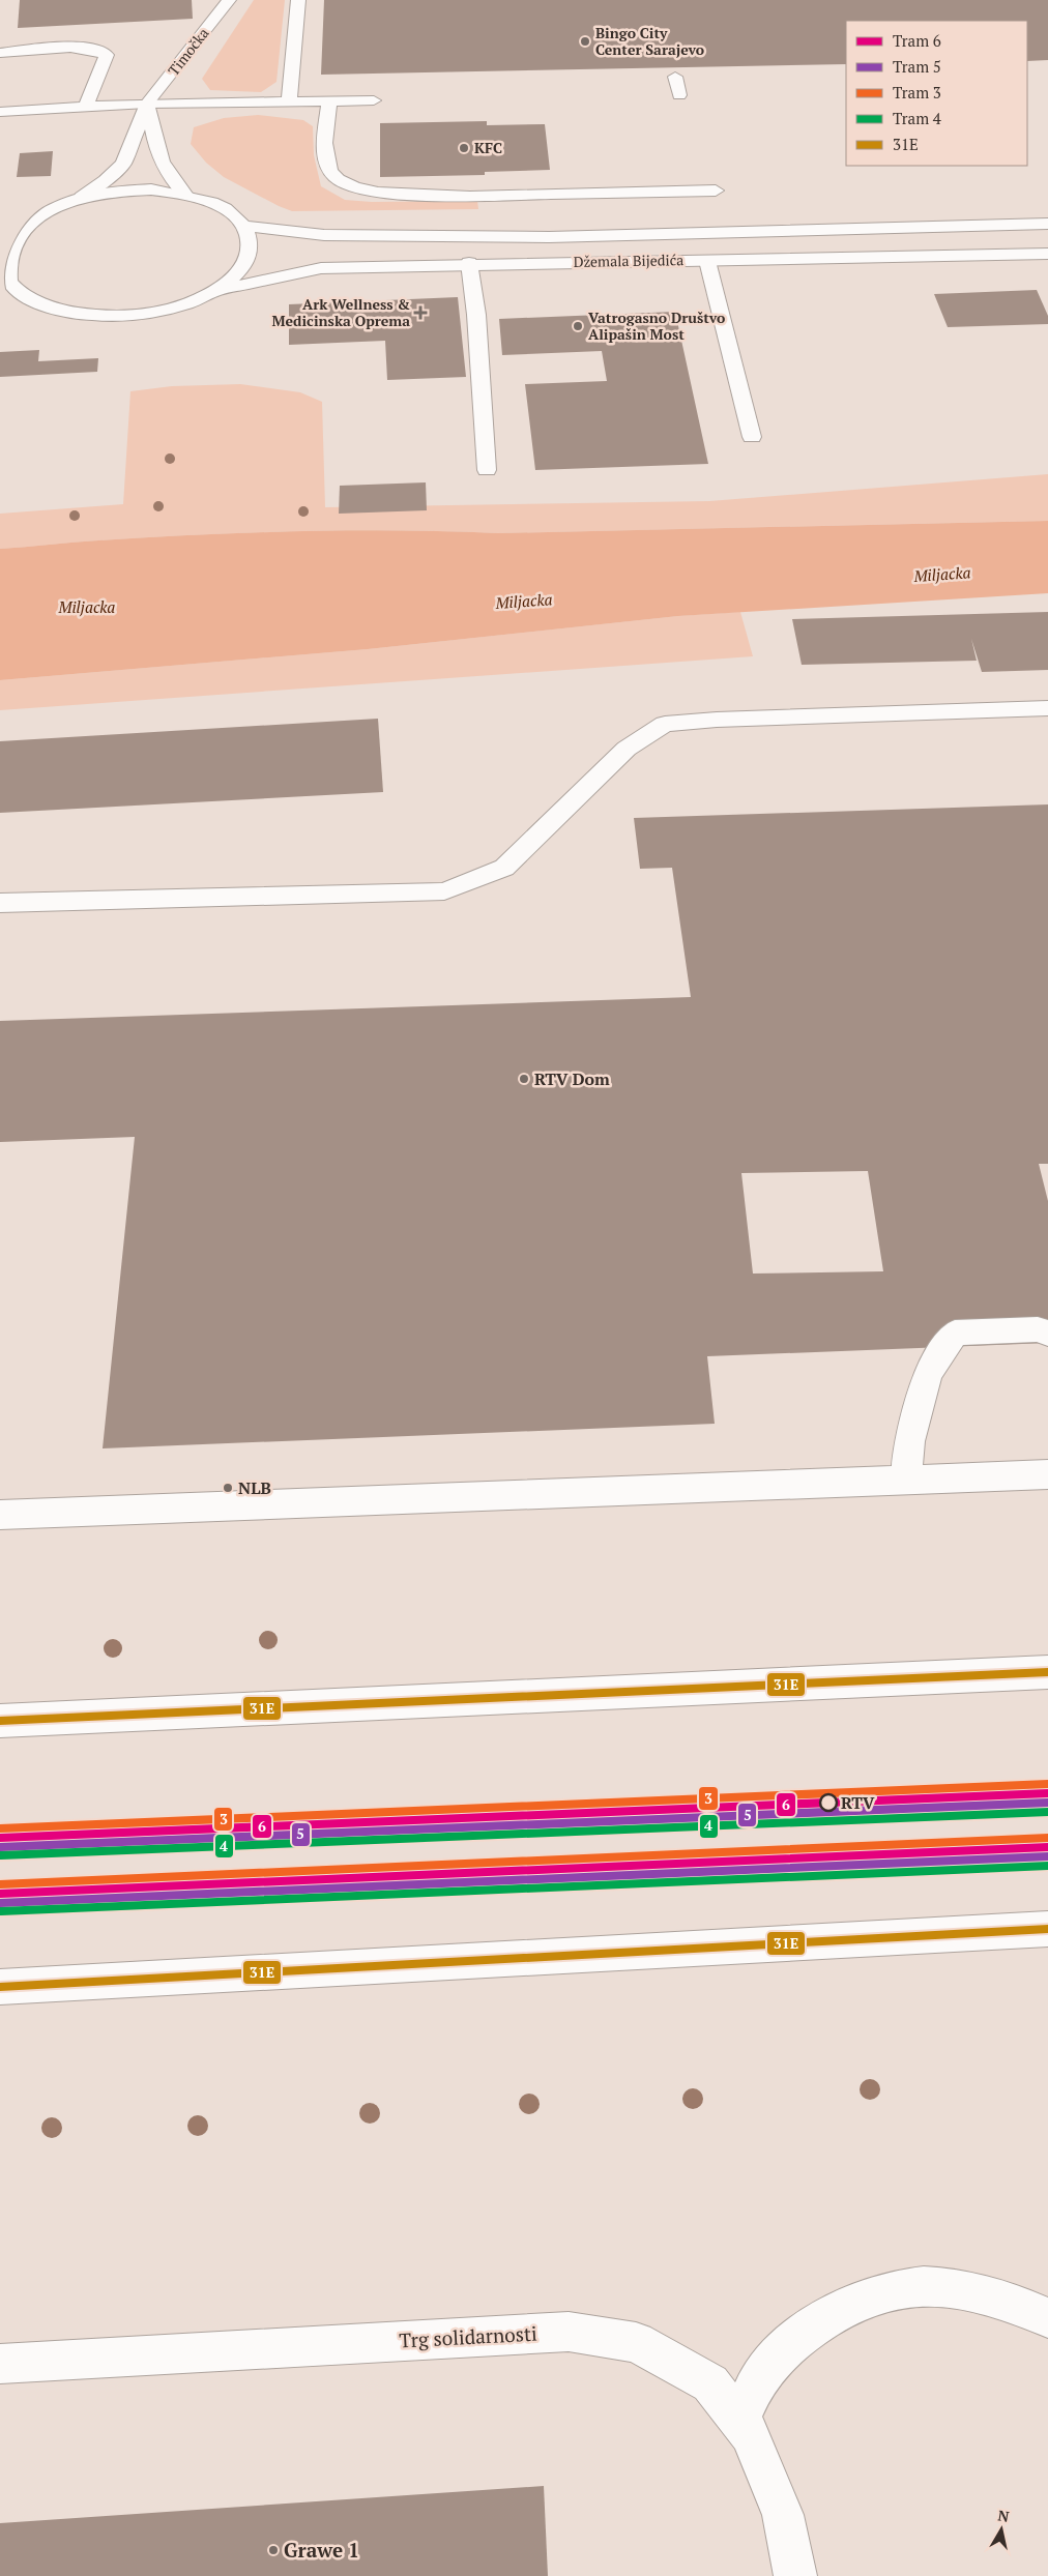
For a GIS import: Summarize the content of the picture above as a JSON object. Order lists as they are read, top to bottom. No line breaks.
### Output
{"streets":{"street":["Timočka","Džemala Bijedića","Trg solidarnosti"]},"crossings":[["Timočka","Džemala Bijedića"]],"water":["Miljacka"],"places":{"other":["Bingo City Center Sarajevo","KFC","Vatrogasno Društvo Alipašin Most","RTV Dom","NLB","RTV","Grawe 1"],"health":["Ark Wellness & Medicinska Oprema"]},"lines":["transit line 31E","tram line 3","tram line 6","tram line 5","tram line 4"],"legend":["Tram 6","Tram 5","Tram 3","Tram 4","31E"],"north":"top"}
